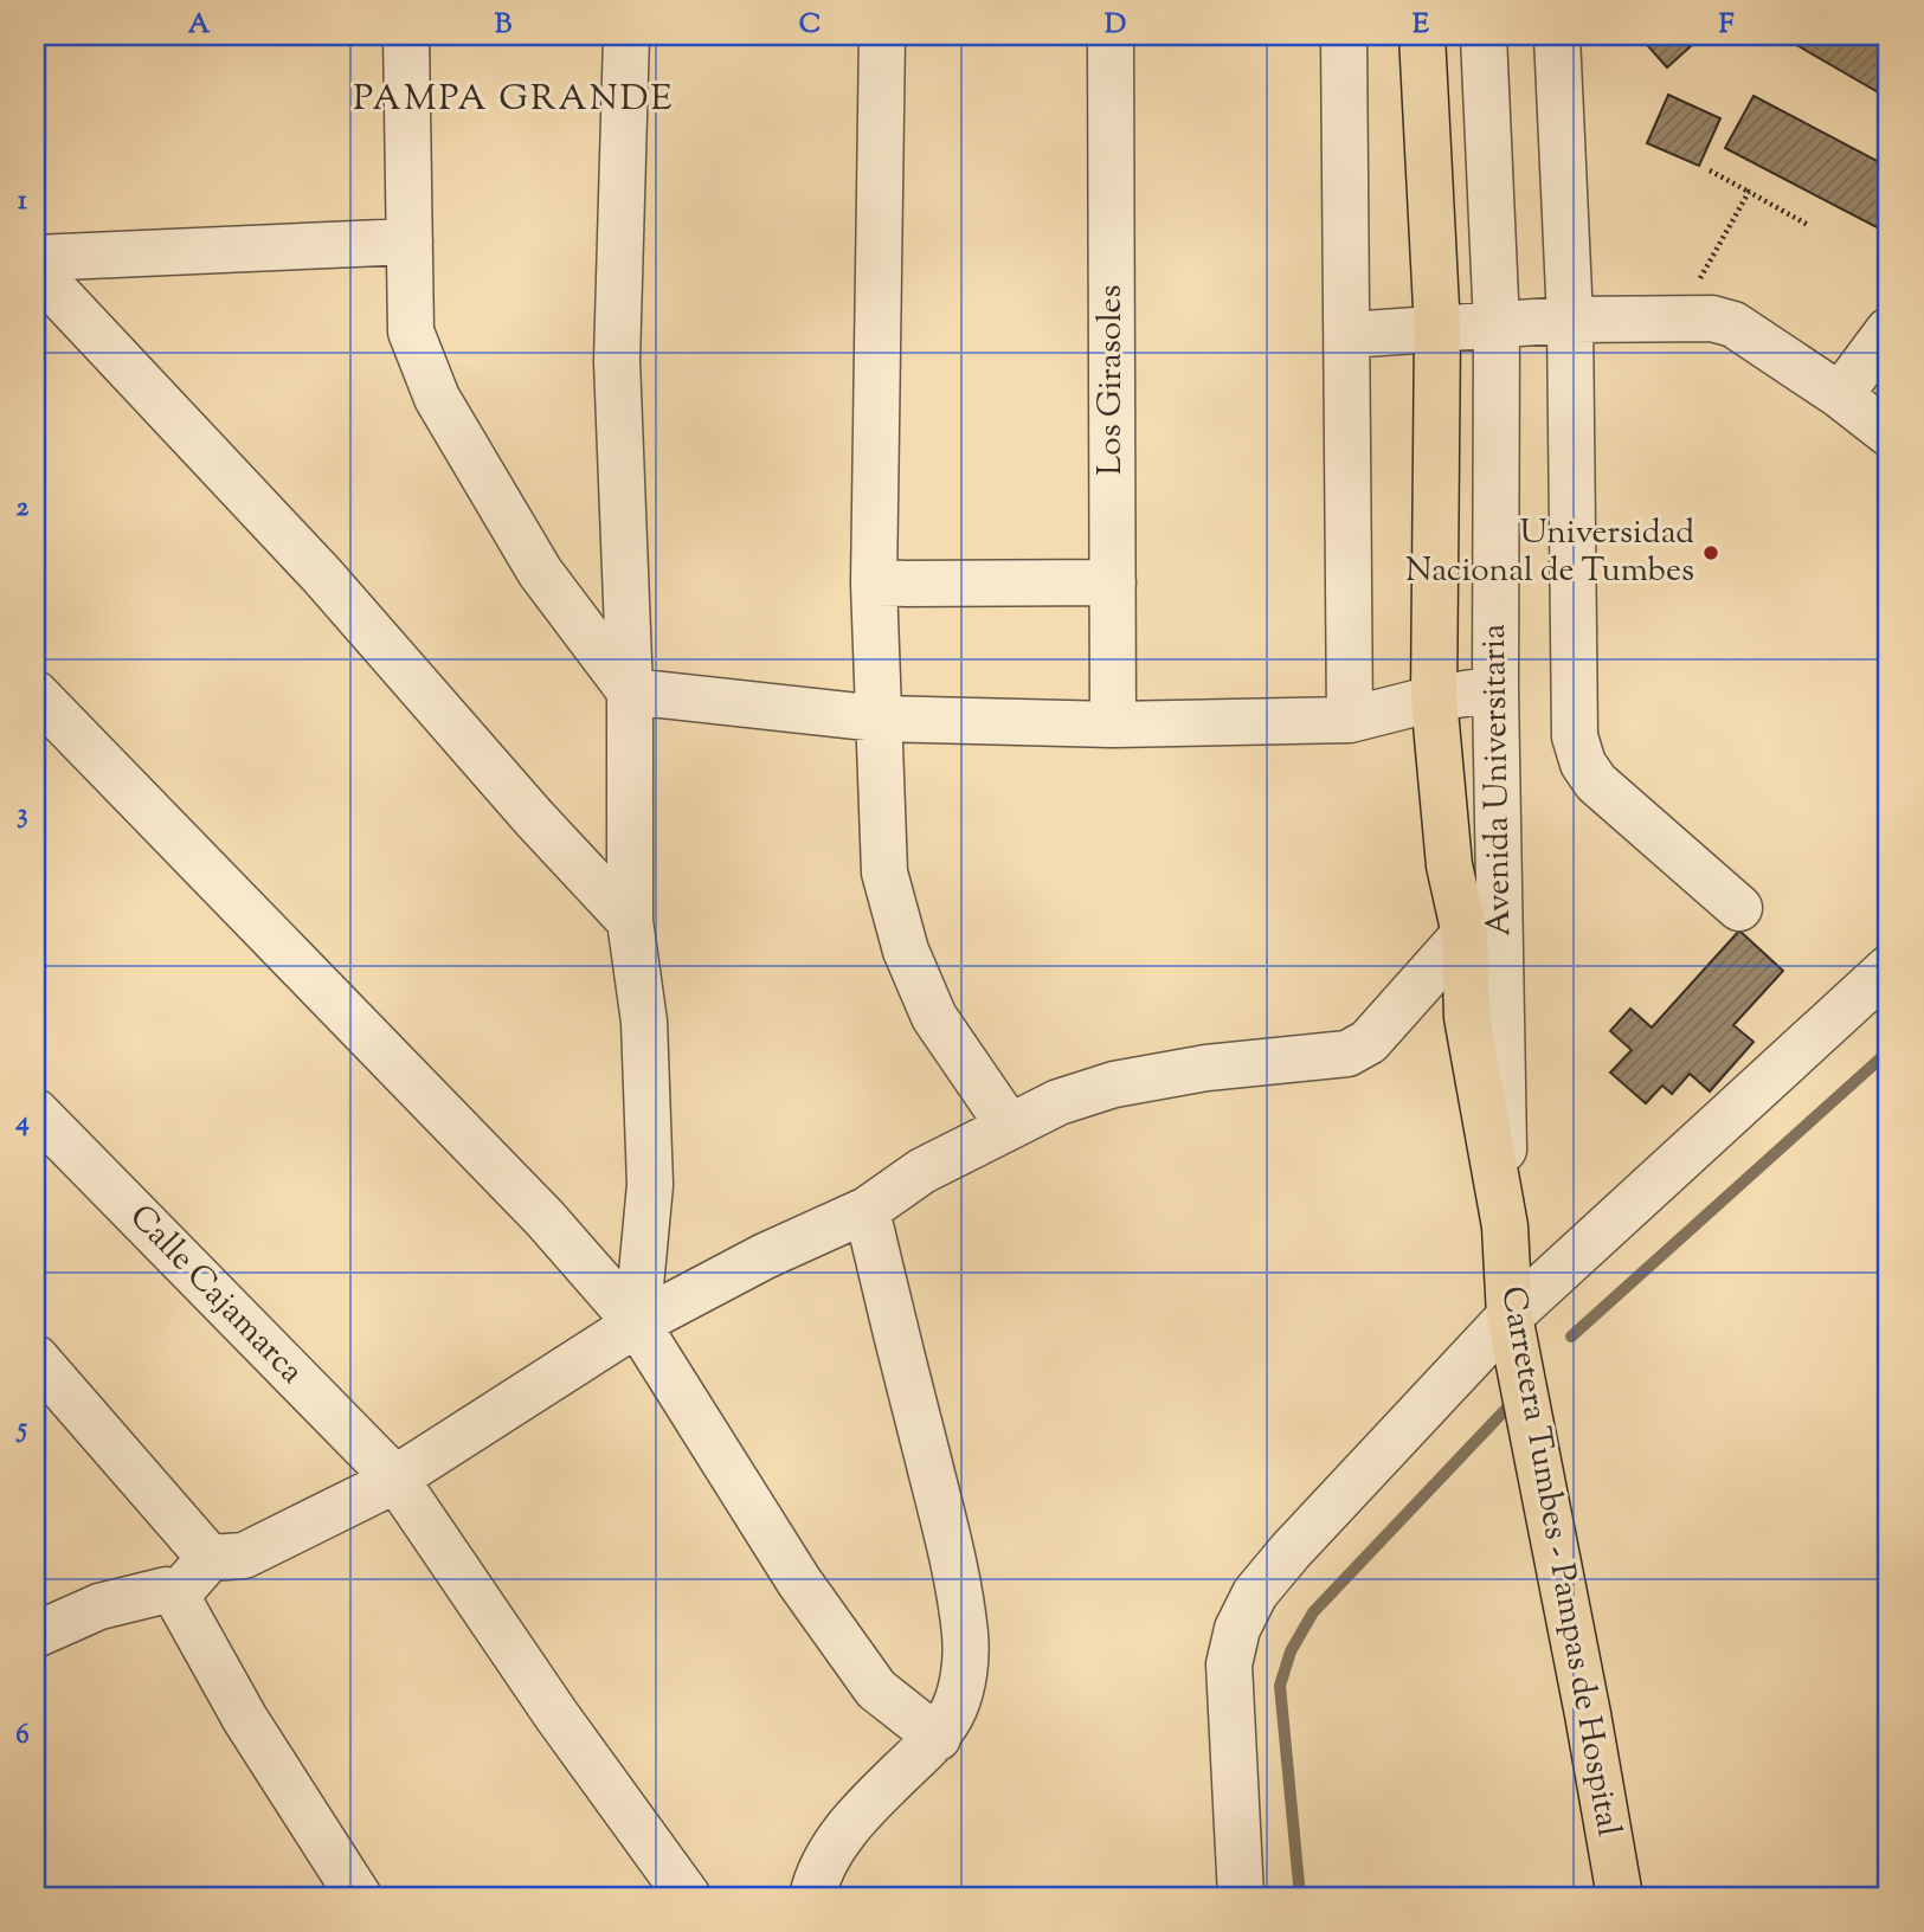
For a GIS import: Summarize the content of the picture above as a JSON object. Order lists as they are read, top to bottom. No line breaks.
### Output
{"streets":{"main road":["Carretera Tumbes - Pampas de Hospital"],"street":["Los Girasoles","Avenida Universitaria","Calle Cajamarca"]},"crossings":[["Avenida Universitaria","Carretera Tumbes - Pampas de Hospital"]],"districts":["PAMPA GRANDE"],"places":["Universidad Nacional de Tumbes"],"grid":{"columns":["A","B","C","D","E","F"],"rows":["1","2","3","4","5","6"]}}
